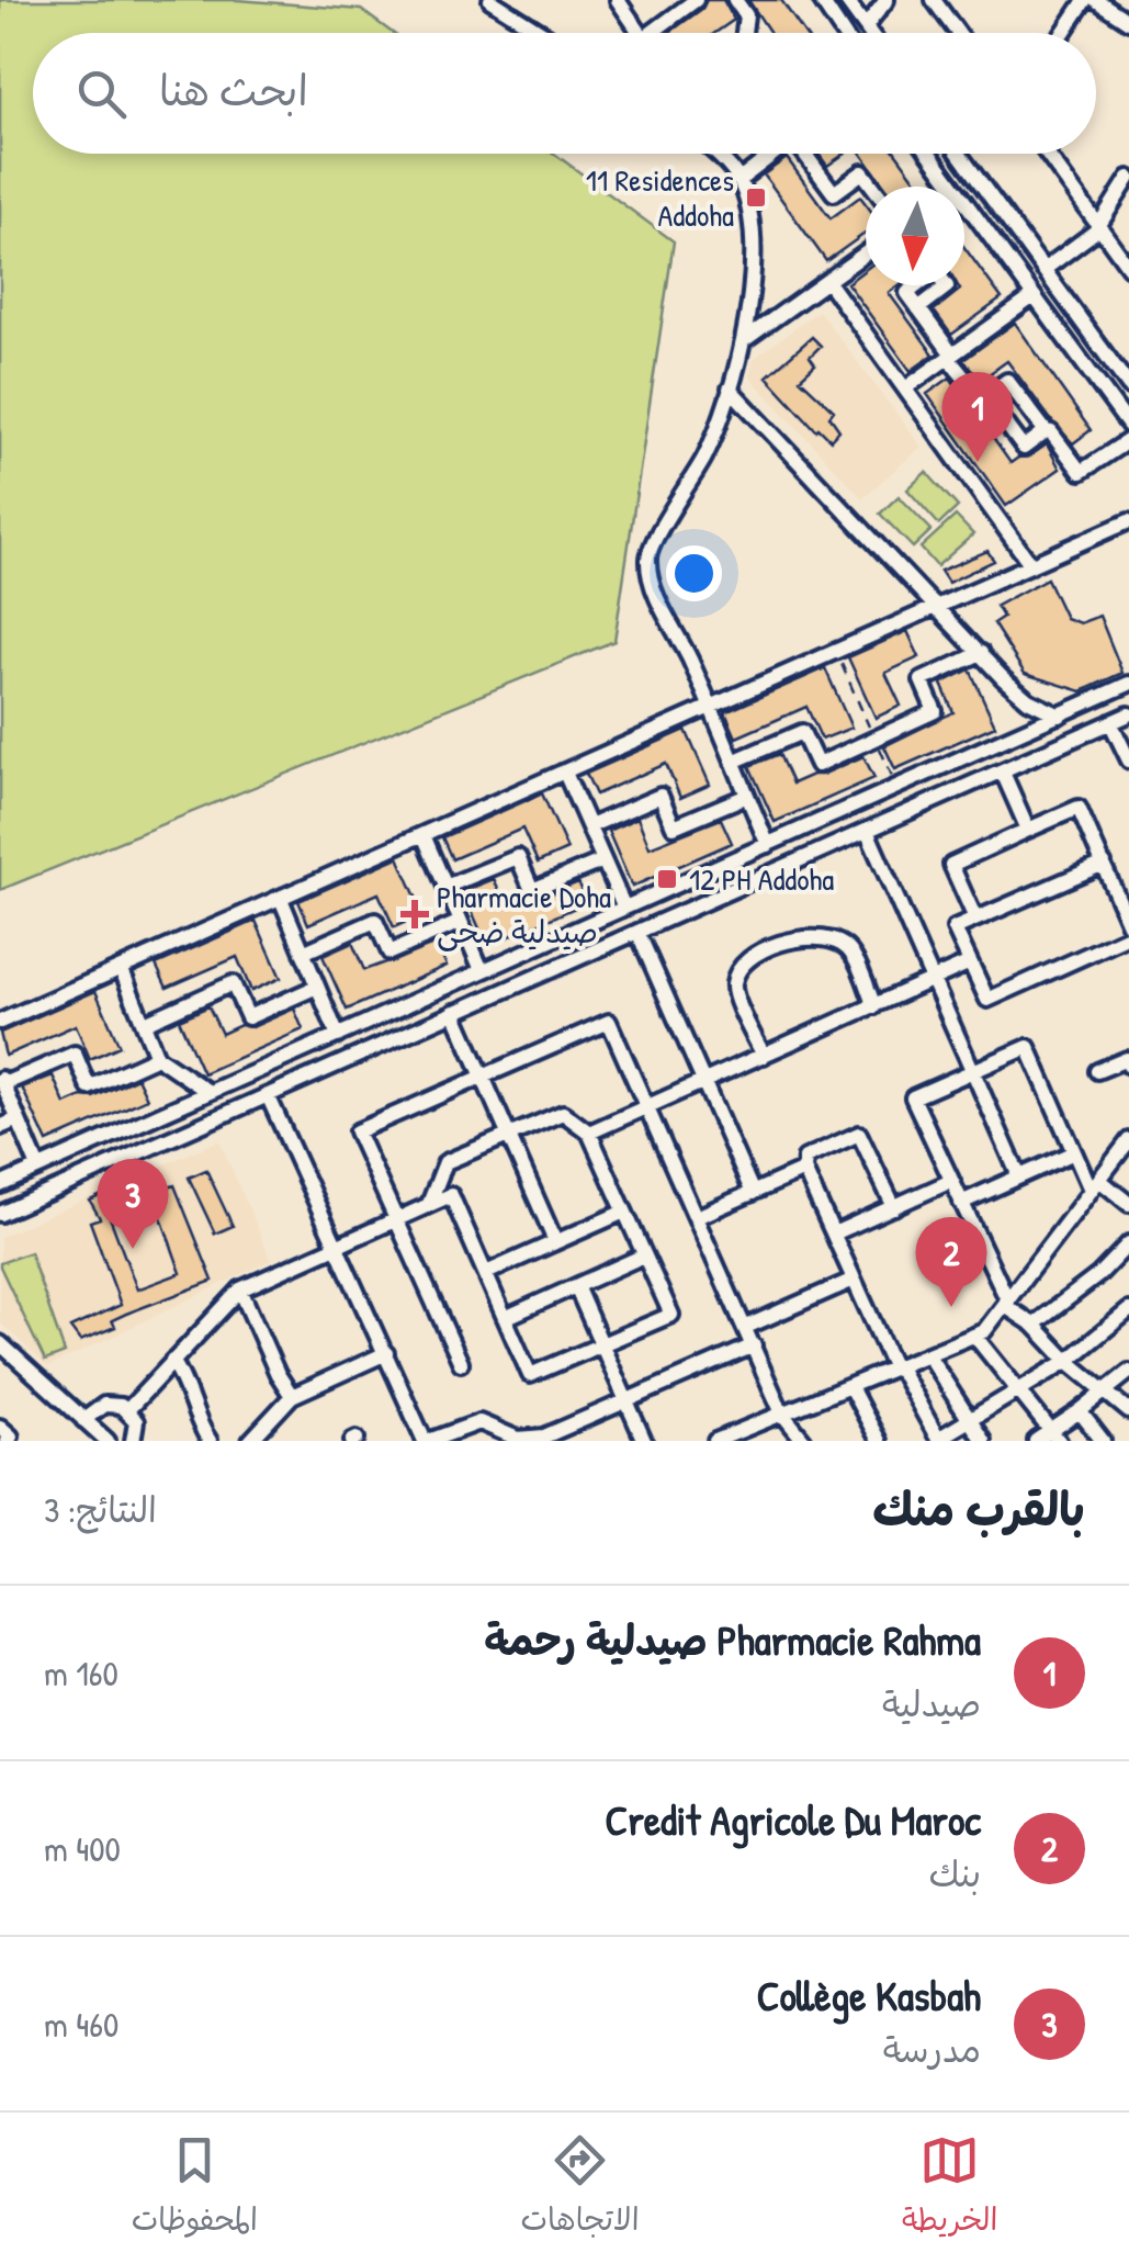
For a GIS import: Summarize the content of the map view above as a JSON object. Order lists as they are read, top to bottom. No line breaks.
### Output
{"places":{"transit":["11 Residences Addoha","12 PH Addoha"],"health":["Pharmacie Doha صيدلية ضحى"]},"north":"bottom","page":{"search":"ابحث هنا","pins":["1","3","2"],"heading":["بالقرب منك","النتائج: 3"],"list":[{"mark":"1","name":"Pharmacie Rahma صيدلية رحمة","note":"صيدلية","value":"160 m"},{"mark":"2","name":"Credit Agricole Du Maroc","note":"بنك","value":"400 m"},{"mark":"3","name":"Collège Kasbah","note":"مدرسة","value":"460 m"}],"nav":["الخريطة","الاتجاهات","المحفوظات"]}}
